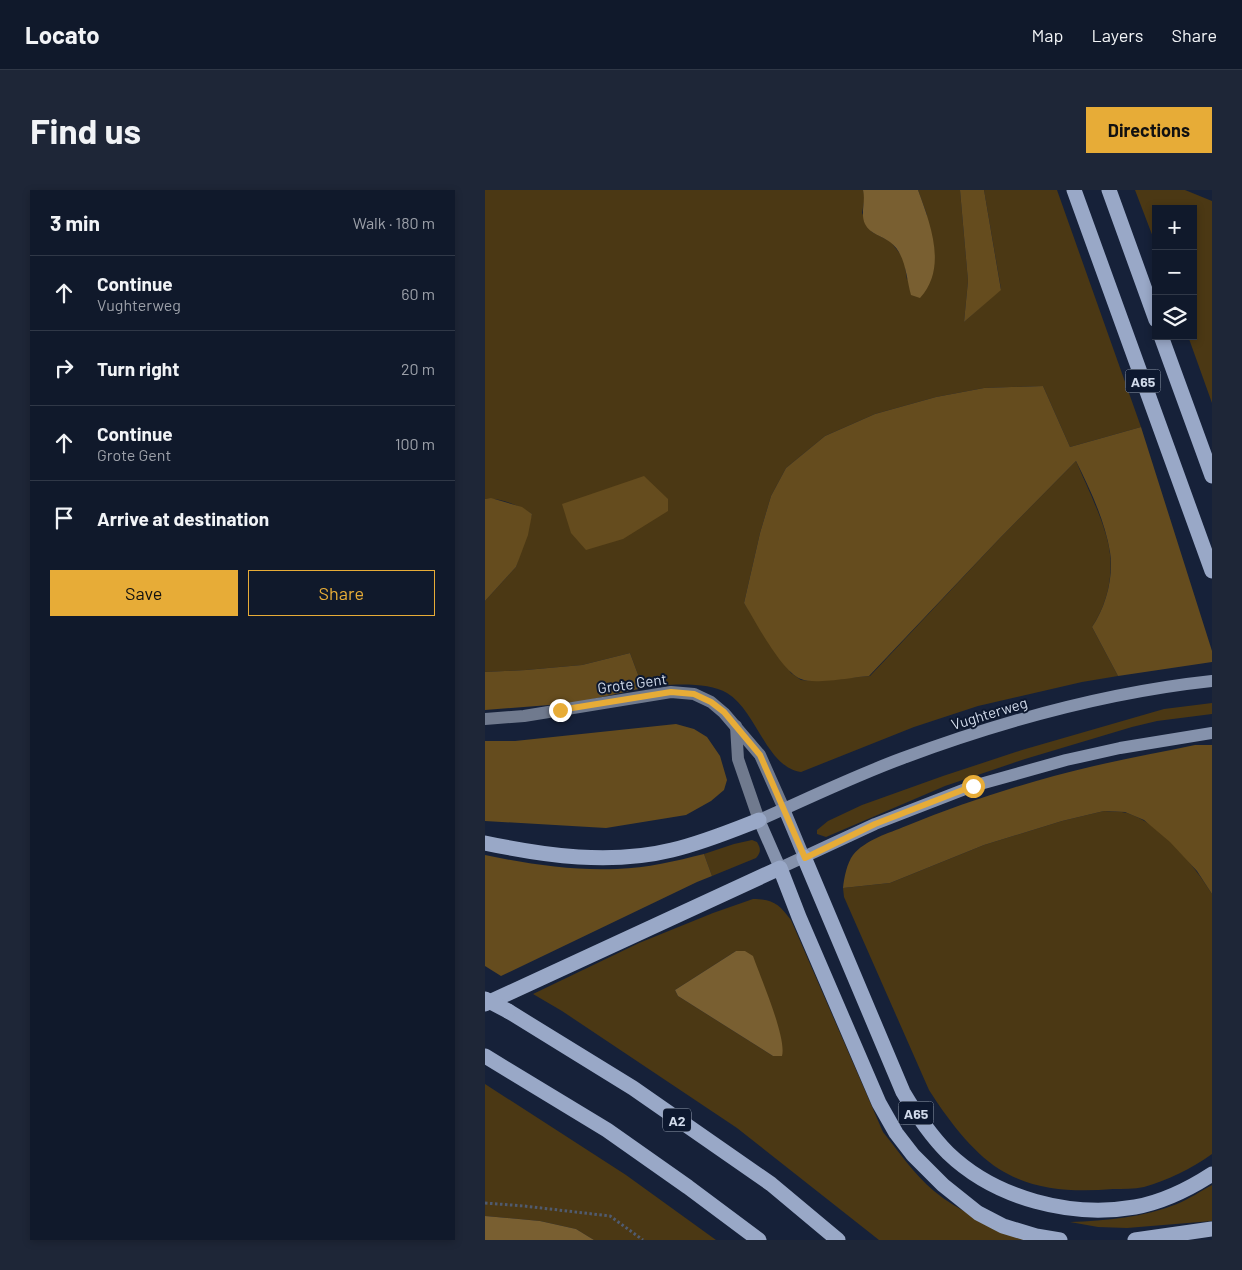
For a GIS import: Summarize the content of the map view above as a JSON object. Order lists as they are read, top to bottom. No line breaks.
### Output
{"streets":{"highway":["A65","A2"],"main road":["Vughterweg"],"street":["Grote Gent"]},"crossings":[["Grote Gent","Vughterweg"]],"page":{"header":"Locato","nav":["Map","Layers","Share"],"buttons":["Directions",["Save","Share"]],"title":"Find us","heading":["3 min","Walk · 180 m"],"map_buttons":["+","−"],"list":[["Continue","Vughterweg","60 m"],["Turn right","20 m"],["Continue","Grote Gent","100 m"],"Arrive at destination"]}}
